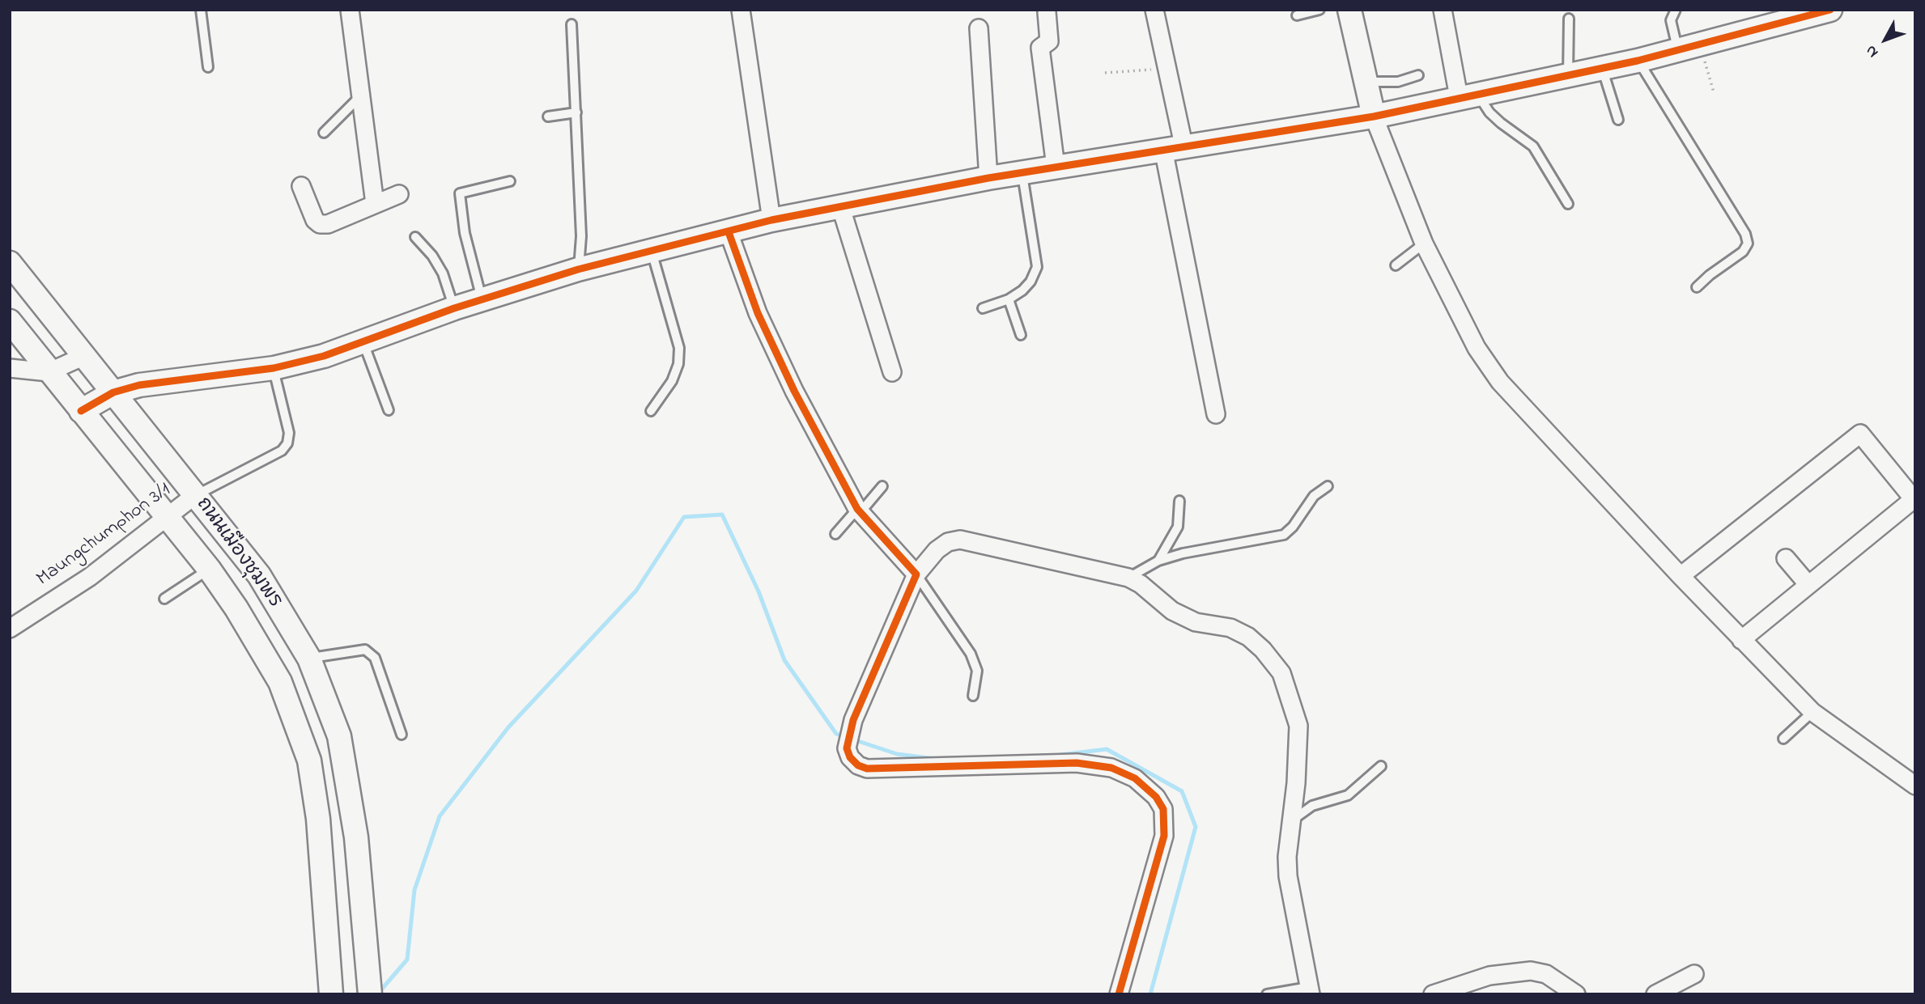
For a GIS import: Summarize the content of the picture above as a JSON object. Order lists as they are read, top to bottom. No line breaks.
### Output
{"streets":{"street":["Maungchumphon 3/1","ถนนเมืองชุมพร"]},"crossings":[["Maungchumphon 3/1","ถนนเมืองชุมพร"]],"north":"bottom left"}
